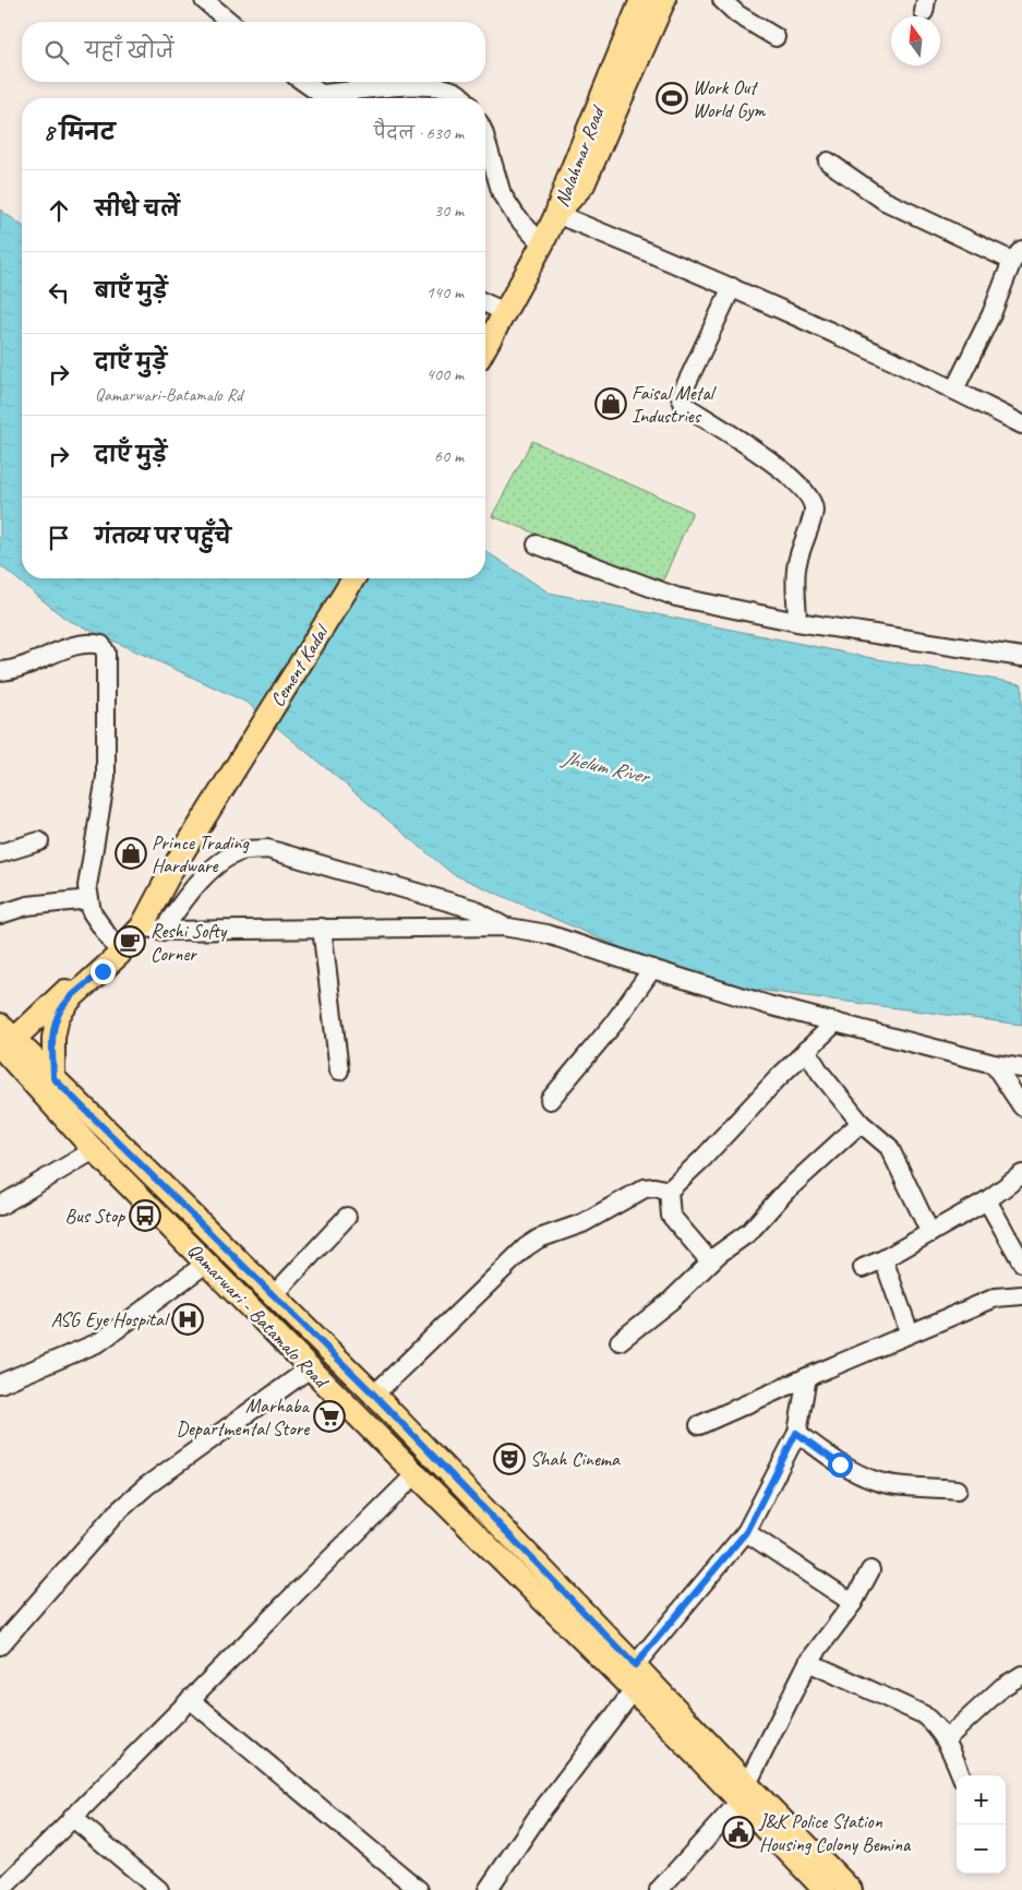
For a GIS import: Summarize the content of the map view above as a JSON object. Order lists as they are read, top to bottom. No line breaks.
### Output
{"streets":{"main road":["Nalahmar Road","Cement Kadal","Qamarwari - Batamalo Road"]},"water":["Jhelum River"],"places":{"sports":["Work Out World Gym"],"shop":["Faisal Metal Industries","Prince Trading Hardware"],"cafe":["Reshi Softy Corner"],"bus stop":["Bus Stop"],"hospital":["ASG Eye Hospital"],"supermarket":["Marhaba Departmental Store"],"theatre":["Shah Cinema"],"public building":["J&K Police Station Housing Colony Bemina"]},"north":"top","page":{"search":"यहाँ खोजें","heading":["8 मिनट","पैदल · 630 m"],"list":[["सीधे चलें","30 m"],["बाएँ मुड़ें","140 m"],["दाएँ मुड़ें","Qamarwari-Batamalo Rd","400 m"],["दाएँ मुड़ें","60 m"],"गंतव्य पर पहुँचे"],"map_buttons":["+","−"]}}
